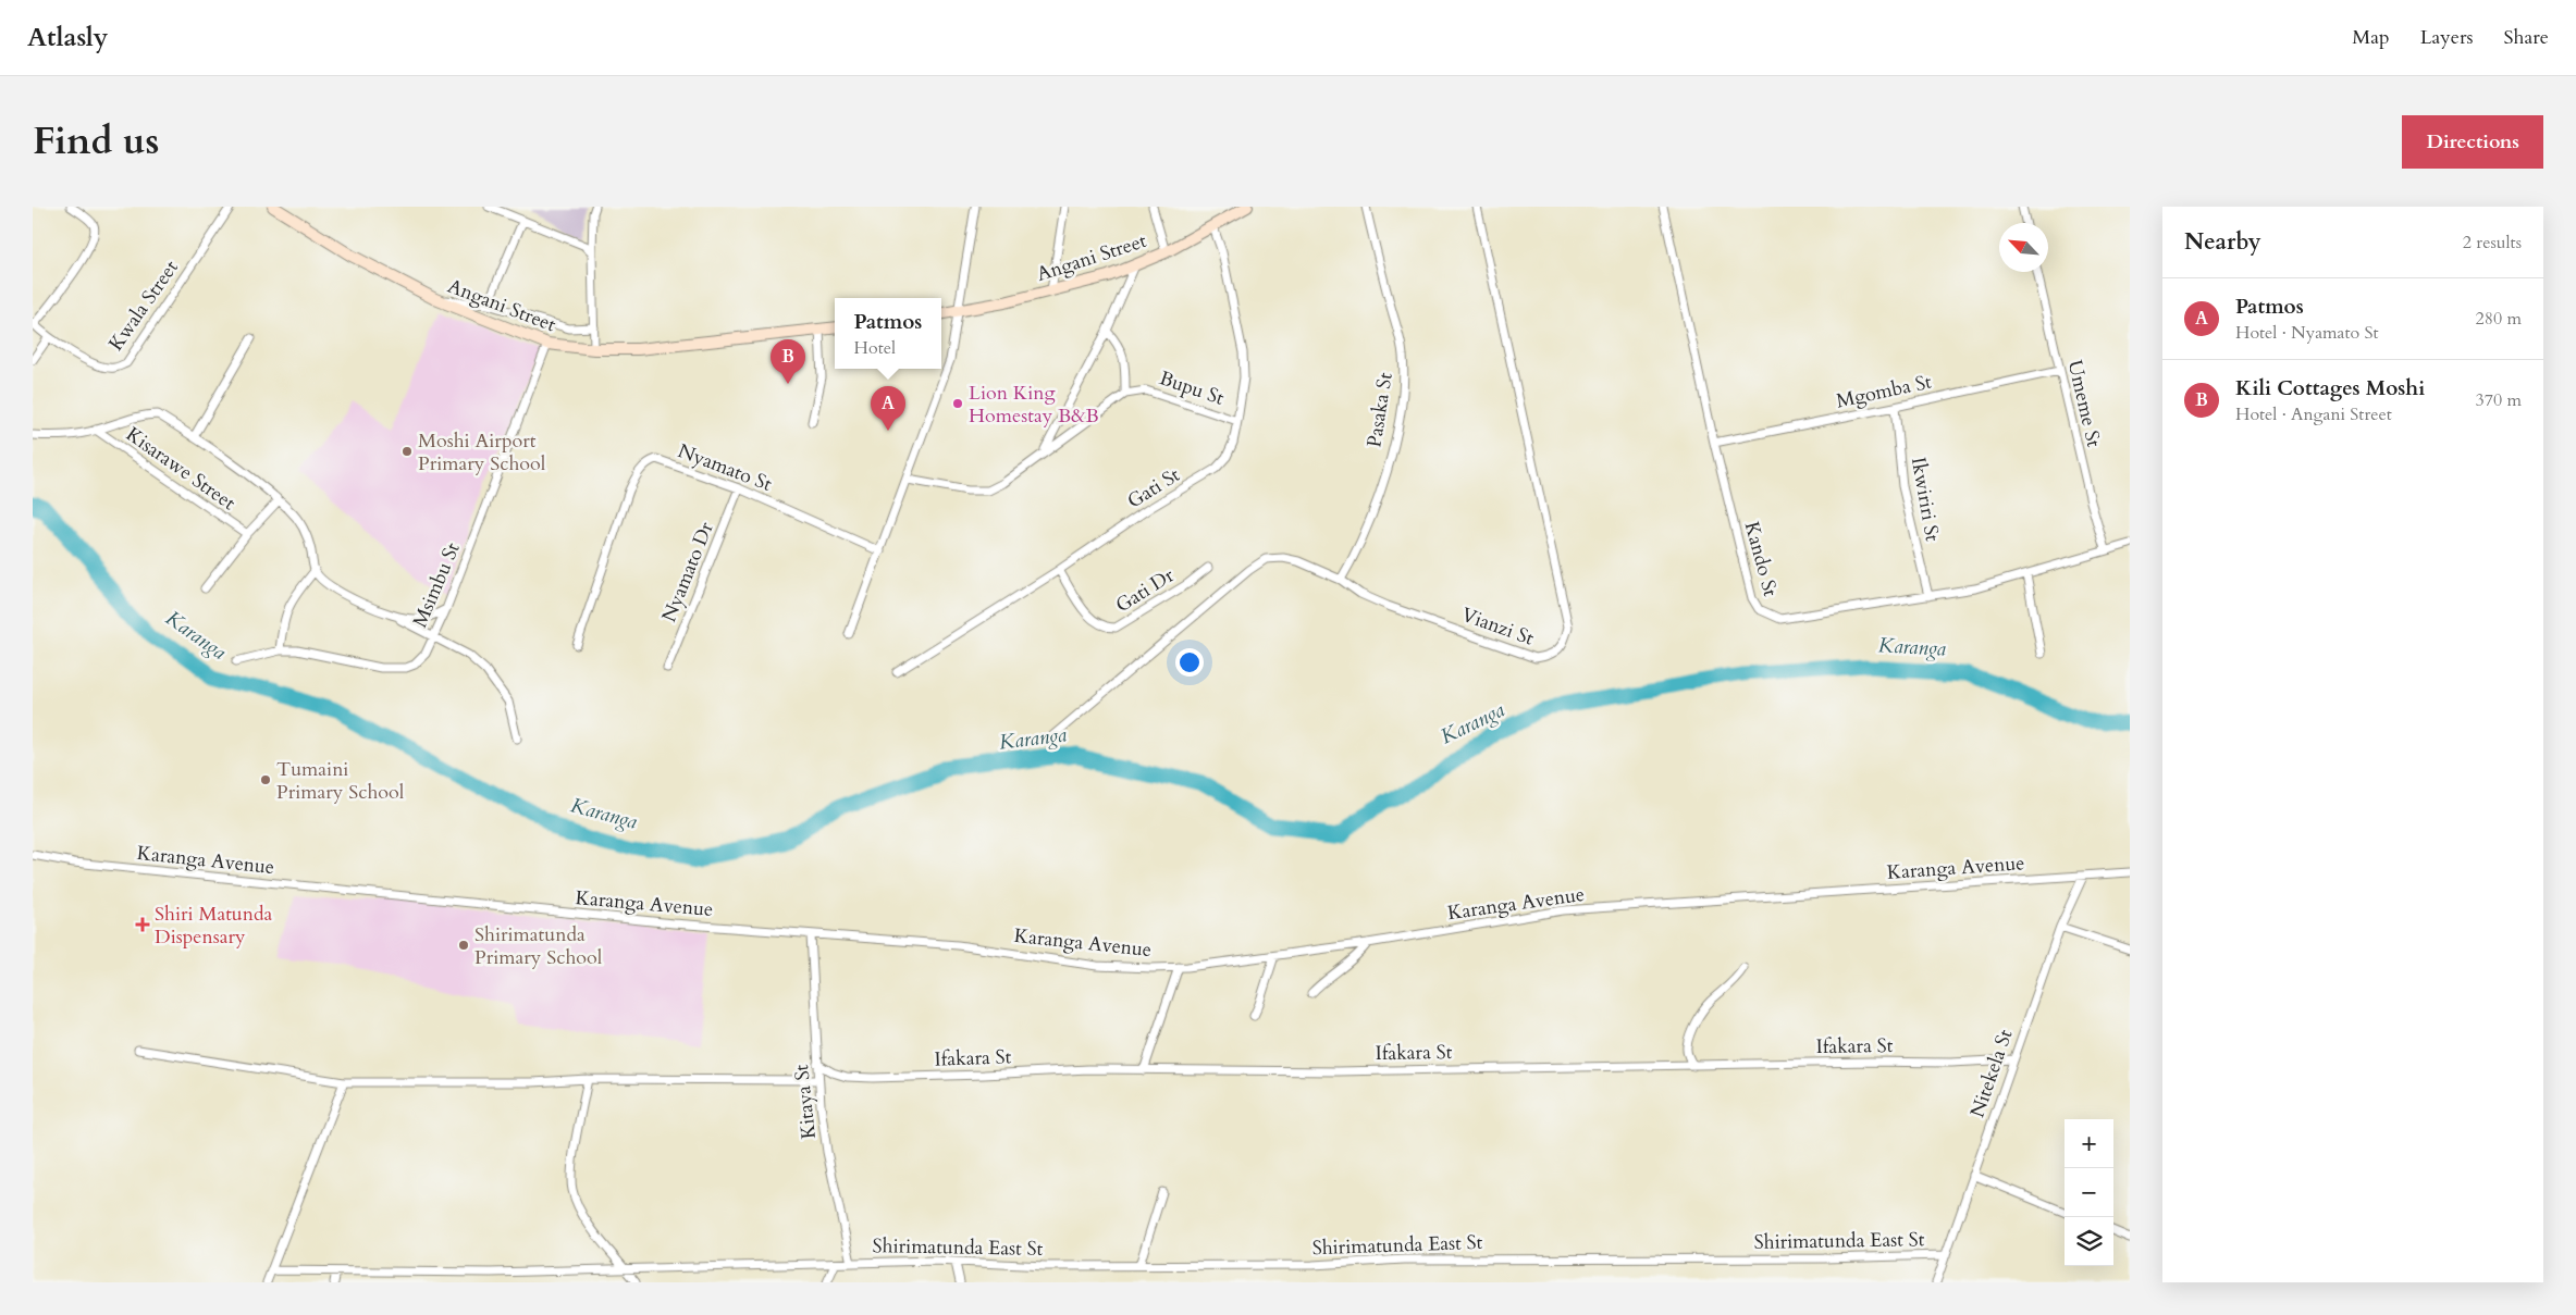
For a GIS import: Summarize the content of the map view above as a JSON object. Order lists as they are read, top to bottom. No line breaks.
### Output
{"streets":{"street":["Angani Street","Kwala Street","Bupu St","Mgomba St","Umeme St","Pasaka St","Nyamato St","Kisarawe Street","Gati St","Ikwiriri St","Kando St","Nyamato Dr","Msimbu St","Gati Dr","Vianzi St","Karanga Avenue","Ifakara St","Nitekela St","Kitaya St","Shirimatunda East St"]},"crossings":[["Angani Street","Gati St"],["Angani Street","Msimbu St"],["Bupu St","Gati St"],["Mgomba St","Umeme St"],["Mgomba St","Ikwiriri St"],["Mgomba St","Kando St"],["Umeme St","Kando St"],["Pasaka St","Vianzi St"],["Nyamato St","Nyamato Dr"],["Gati St","Gati Dr"],["Ikwiriri St","Kando St"],["Karanga Avenue","Nitekela St"],["Karanga Avenue","Kitaya St"],["Ifakara St","Nitekela St"],["Ifakara St","Kitaya St"],["Nitekela St","Shirimatunda East St"],["Kitaya St","Shirimatunda East St"]],"water":["Karanga"],"places":{"other":["Lion King Homestay B&B","Moshi Airport Primary School","Tumaini Primary School","Shirimatunda Primary School"],"health":["Shiri Matunda Dispensary"]},"north":"top left","page":{"header":"Atlasly","nav":["Map","Layers","Share"],"title":"Find us","buttons":"Directions","heading":["Nearby","2 results"],"list":[{"mark":"A","name":"Patmos","note":"Hotel · Nyamato St","value":"280 m"},{"mark":"B","name":"Kili Cottages Moshi","note":"Hotel · Angani Street","value":"370 m"}],"popup":["Patmos","Hotel"],"pins":["B","A"],"map_buttons":["+","−"]}}
